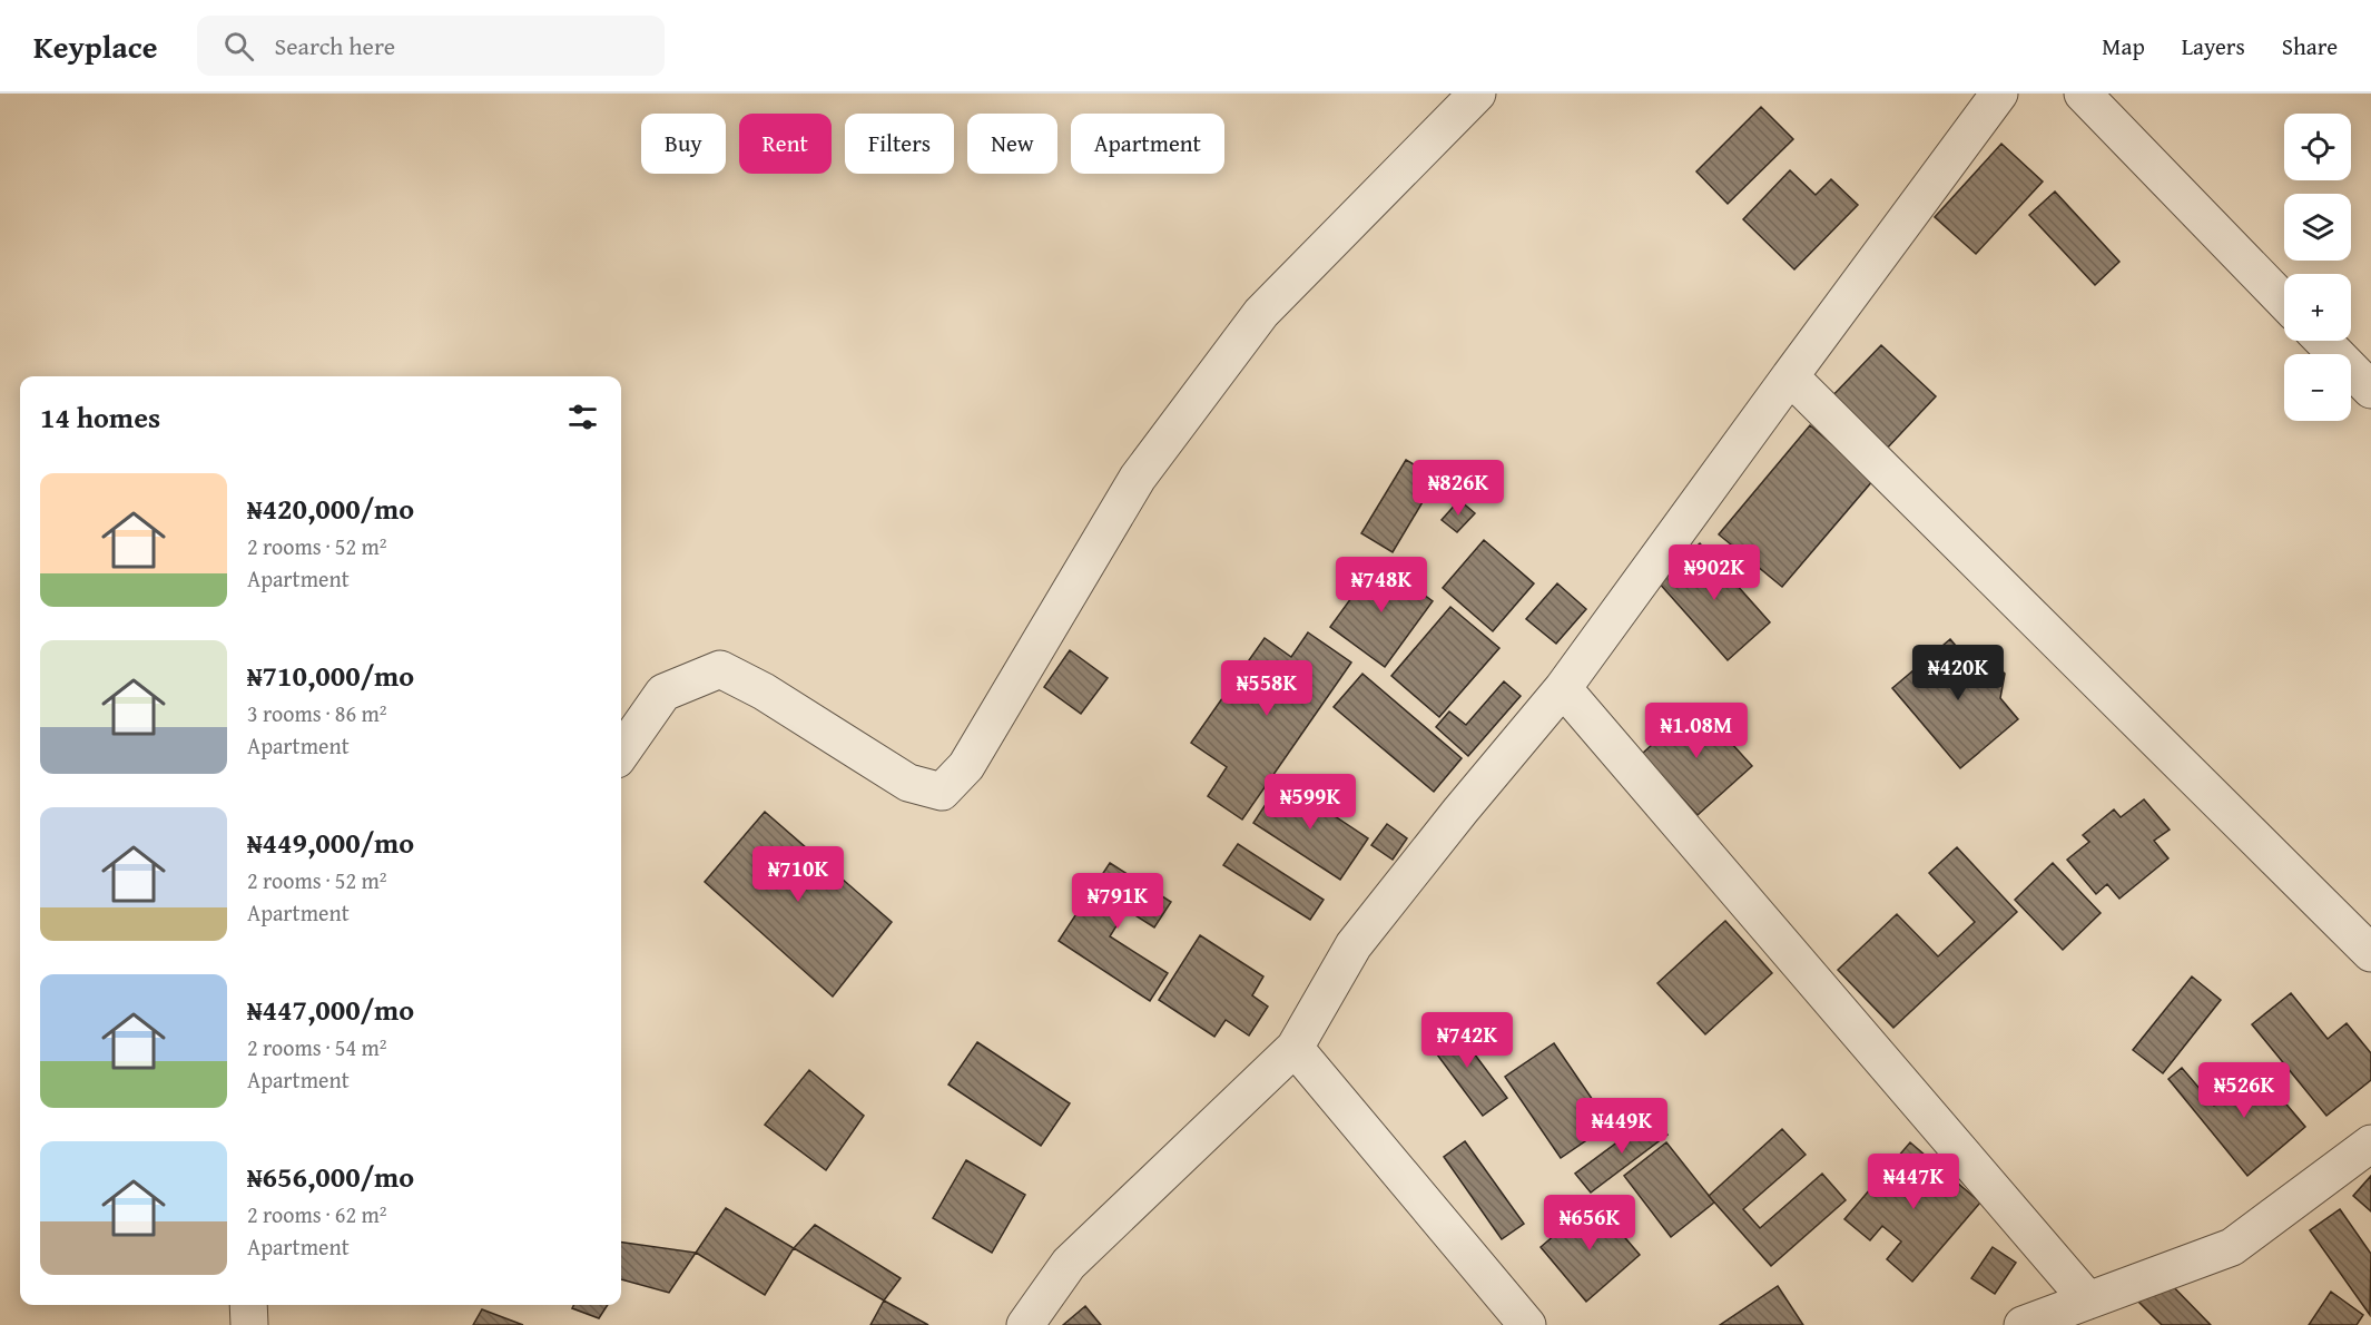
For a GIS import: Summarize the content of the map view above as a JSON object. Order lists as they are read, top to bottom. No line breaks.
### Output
{"page":{"header":"Keyplace","search":"Search here","nav":["Map","Layers","Share"],"map_buttons":["+","−"],"chip":["Buy","Rent","Filters","New","Apartment"],"heading":"14 homes","list":[{"name":"₦420,000/mo","note":"2 rooms · 52 m² · Apartment"},{"name":"₦710,000/mo","note":"3 rooms · 86 m² · Apartment"},{"name":"₦449,000/mo","note":"2 rooms · 52 m² · Apartment"},{"name":"₦447,000/mo","note":"2 rooms · 54 m² · Apartment"},{"name":"₦656,000/mo","note":"2 rooms · 62 m² · Apartment"}],"price":["₦826K","₦902K","₦748K","₦420K","₦558K","₦1.08M","₦599K","₦710K","₦791K","₦742K","₦526K","₦449K","₦447K","₦656K"]}}
